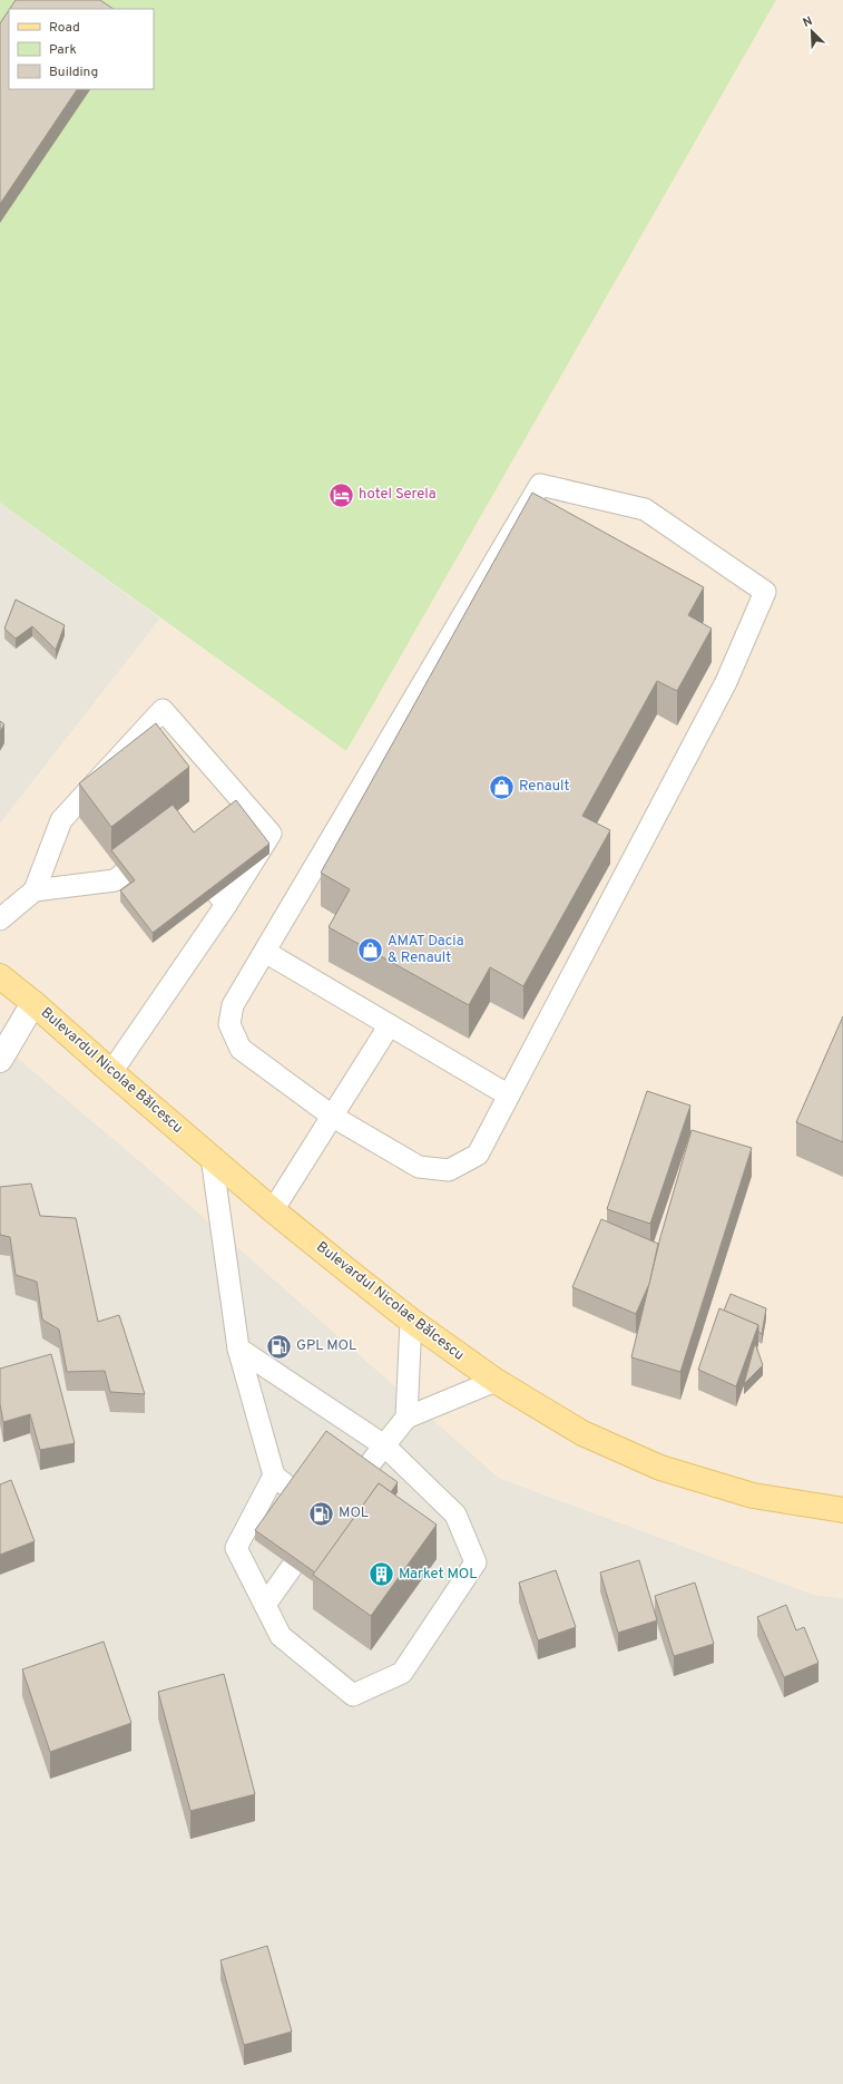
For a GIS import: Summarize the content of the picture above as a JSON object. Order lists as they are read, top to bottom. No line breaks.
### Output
{"streets":{"main road":["Bulevardul Nicolae Bălcescu"]},"places":{"hotel":["hotel Serela"],"shop":["Renault","AMAT Dacia & Renault"],"fuel station":["GPL MOL","MOL"],"building":["Market MOL"]},"legend":["Road","Park","Building"],"north":"top left"}
